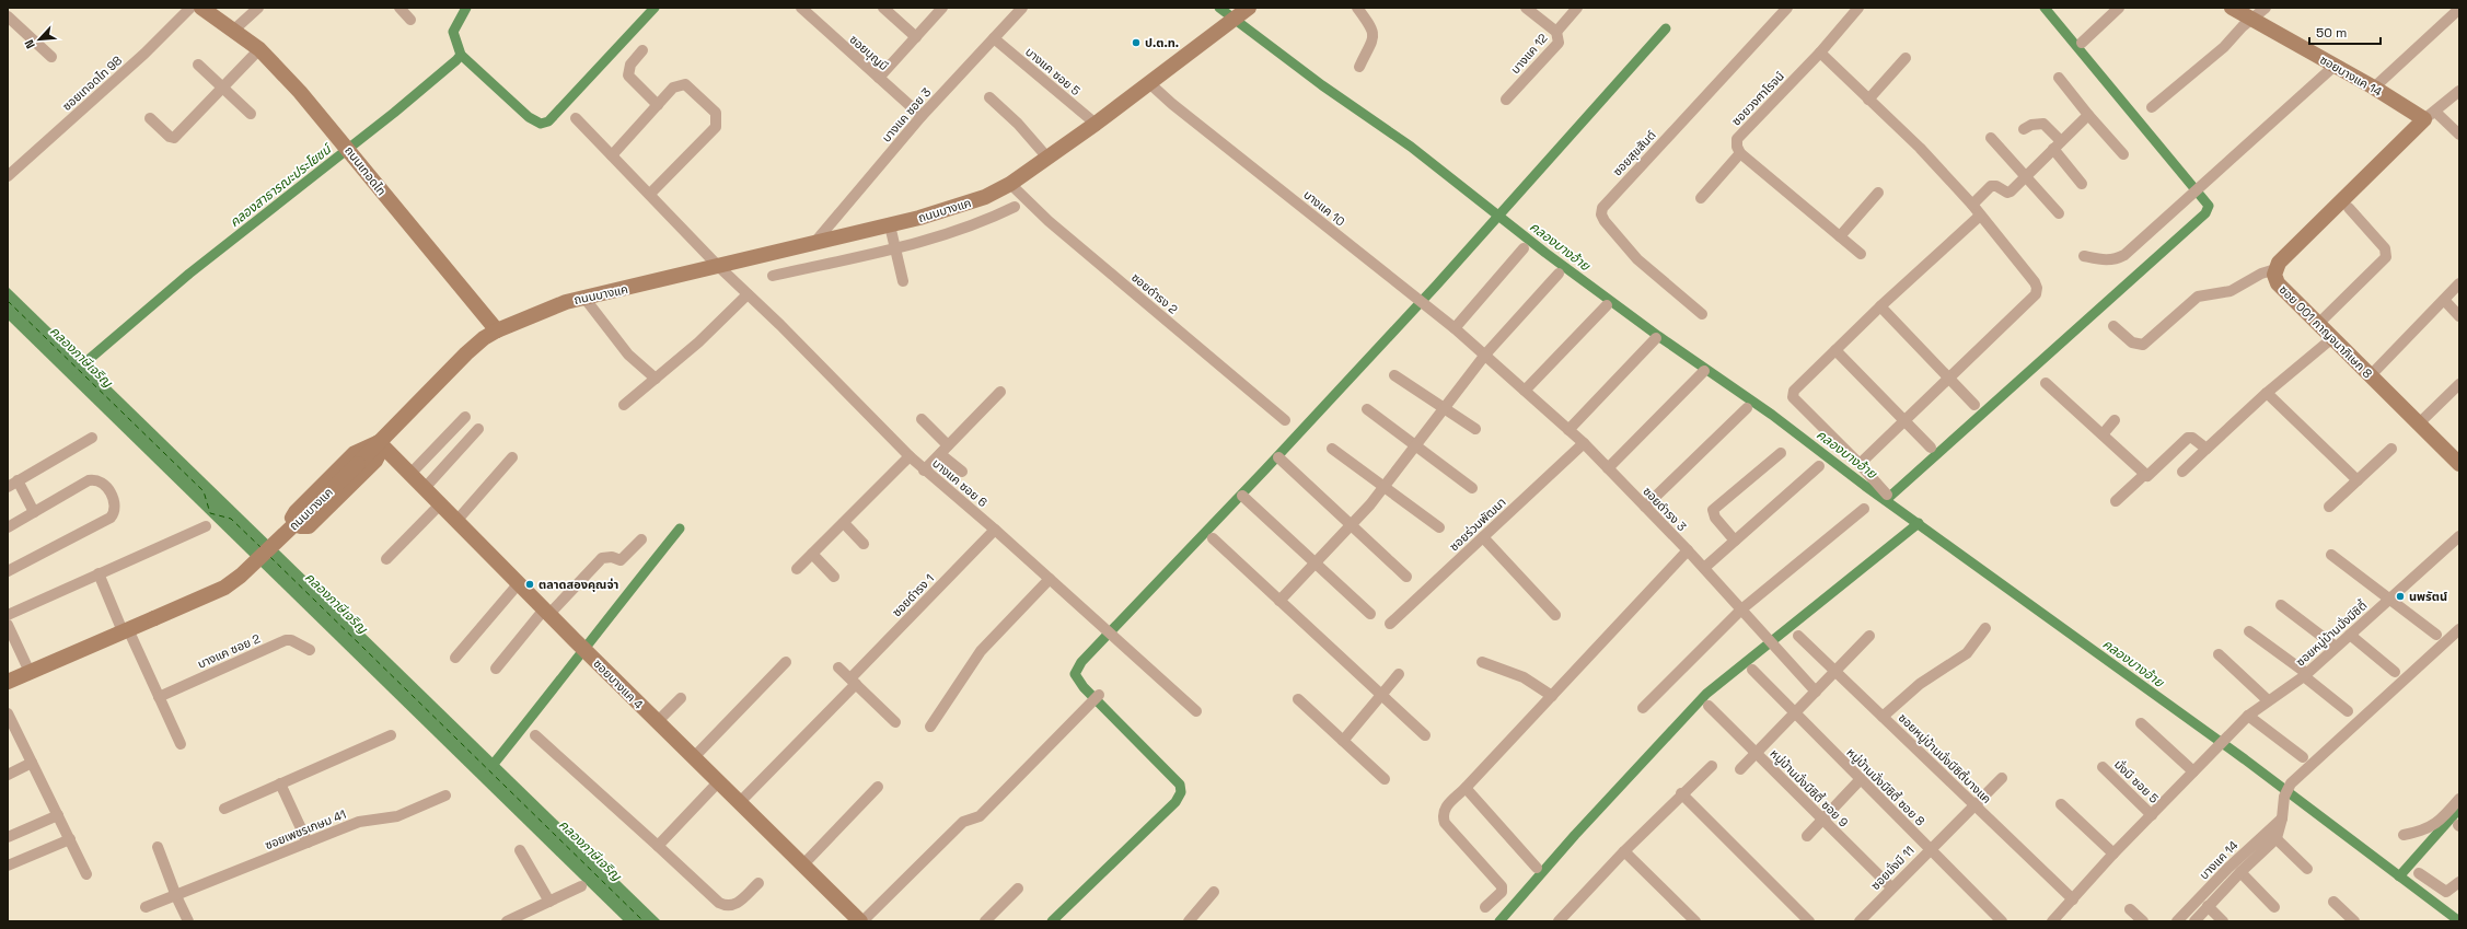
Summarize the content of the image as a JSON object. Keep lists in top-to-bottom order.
{
  "streets": {
    "main road": [
      "ซอยบางแค 14",
      "ถนนเทอดไท",
      "ถนนบางแค",
      "ซอย 001 กาญจนาภิเษก 8",
      "ซอยบางแค 4"
    ],
    "street": [
      "ซอยบุญมี",
      "บางแค 12",
      "บางแค ซอย 5",
      "ซอยเทอดไท 98",
      "ซอยวงศาโรจน์",
      "บางแค ซอย 3",
      "ซอยสุขสันต์",
      "บางแค 10",
      "ซอยดำรง 2",
      "บางแค ซอย 6",
      "ซอยดำรง 3",
      "ซอยร่วมพัฒนา",
      "ซอยดำรง 1",
      "ซอยหมู่บ้านมั่งมีซิตี้",
      "บางแค ซอย 2",
      "ซอยหมู่บ้านมั่งมีซิตี้บางแค",
      "มั่งมี ซอย 5",
      "หมู่บ้านมั่งมีซิตี้ ซอย 8",
      "หมู่บ้านมั่งมีซิตี้ ซอย 9",
      "ซอยเพชรเกษม 41",
      "บางแค 14",
      "ซอยมั่งมี 11"
    ]
  },
  "crossings": [
    ["ซอยบุญมี", "บางแค ซอย 3"],
    ["บางแค ซอย 5", "บางแค ซอย 3"],
    ["บางแค ซอย 5", "ถนนบางแค"],
    ["ซอยบางแค 14", "ซอย 001 กาญจนาภิเษก 8"],
    ["บางแค ซอย 3", "ถนนบางแค"],
    ["ถนนเทอดไท", "ถนนบางแค"],
    ["บางแค 10", "ถนนบางแค"],
    ["บางแค 10", "ซอยดำรง 3"],
    ["ถนนบางแค", "ซอยดำรง 2"],
    ["ถนนบางแค", "บางแค ซอย 6"],
    ["ถนนบางแค", "ซอยบางแค 4"],
    ["บางแค ซอย 6", "ซอยดำรง 1"],
    ["ซอยดำรง 3", "ซอยร่วมพัฒนา"],
    ["ซอยดำรง 1", "ซอยบางแค 4"],
    ["ซอยหมู่บ้านมั่งมีซิตี้บางแค", "ซอยมั่งมี 11"],
    ["หมู่บ้านมั่งมีซิตี้ ซอย 8", "ซอยมั่งมี 11"],
    ["หมู่บ้านมั่งมีซิตี้ ซอย 9", "ซอยมั่งมี 11"]
  ],
  "water": ["คลองสาธารณะประโยชน์", "คลองบางอ้าย", "คลองภาษีเจริญ"],
  "places": ["ป.ต.ท.", "ตลาดสองคุณจ่า", "นพรัตน์"],
  "scale_bar": "50 m",
  "north": "bottom left"
}
